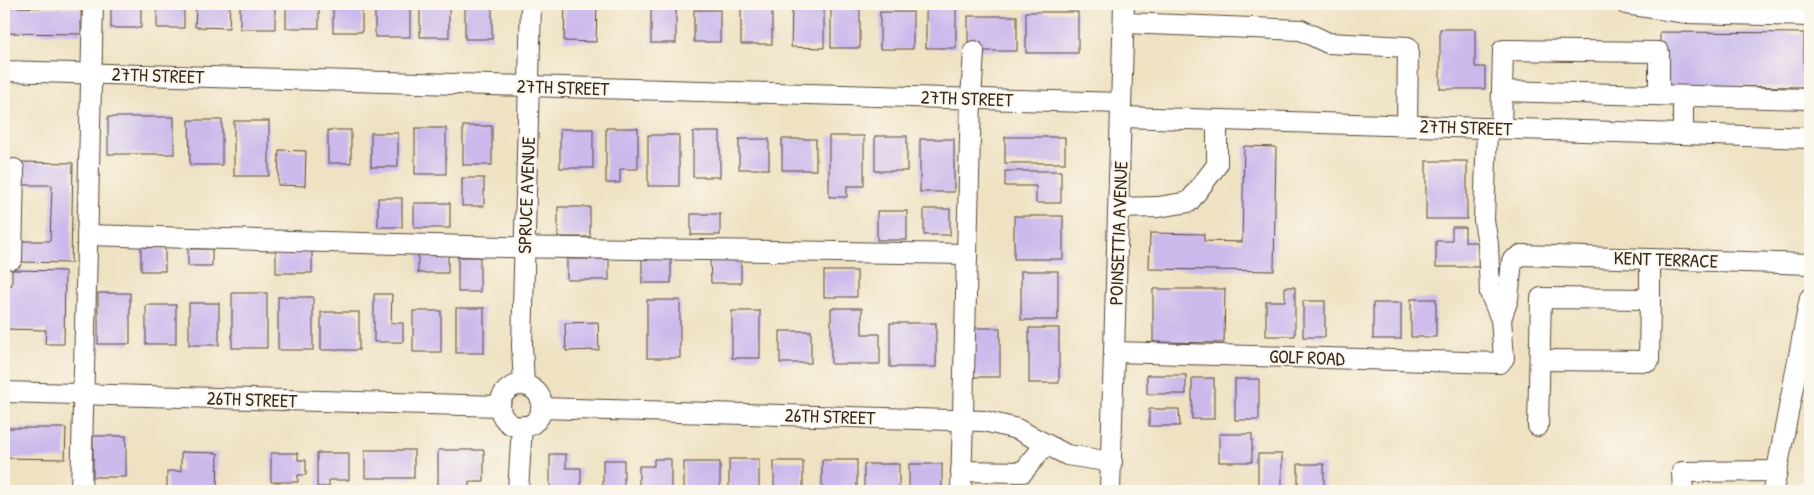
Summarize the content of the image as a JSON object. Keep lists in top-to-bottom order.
{
  "streets": {
    "street": [
      "27TH STREET",
      "SPRUCE AVENUE",
      "POINSETTIA AVENUE",
      "KENT TERRACE",
      "GOLF ROAD",
      "26TH STREET"
    ]
  },
  "crossings": [
    ["27TH STREET", "SPRUCE AVENUE"],
    ["27TH STREET", "POINSETTIA AVENUE"],
    ["SPRUCE AVENUE", "26TH STREET"],
    ["POINSETTIA AVENUE", "GOLF ROAD"],
    ["POINSETTIA AVENUE", "26TH STREET"],
    ["KENT TERRACE", "GOLF ROAD"]
  ]
}
